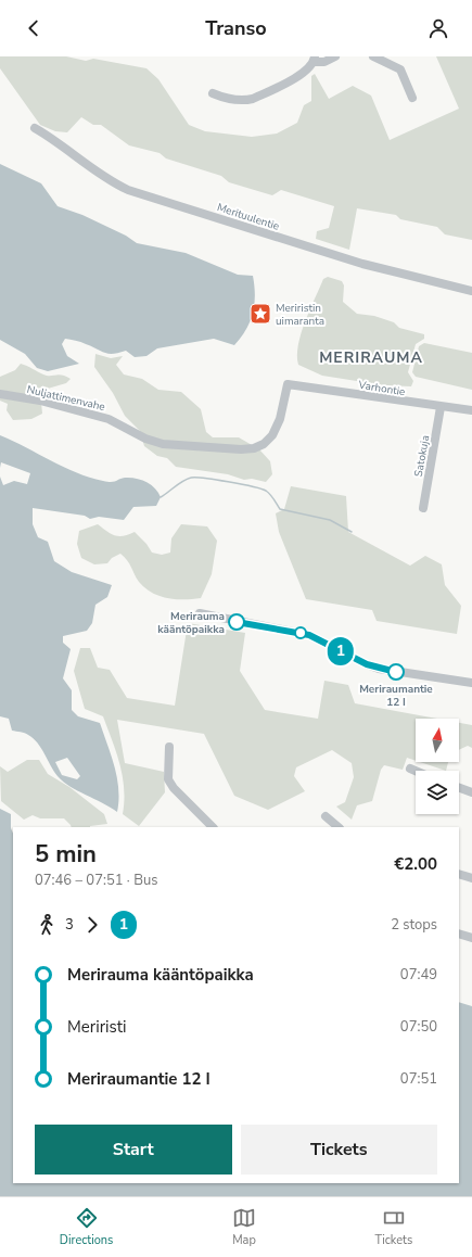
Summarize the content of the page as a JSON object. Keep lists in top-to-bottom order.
{
  "streets": {
    "street": [
      "Merituulentie",
      "Varhontie",
      "Nuljattimenvahe",
      "Satokuja"
    ]
  },
  "crossings": [
    ["Varhontie", "Nuljattimenvahe"],
    ["Varhontie", "Satokuja"]
  ],
  "districts": ["MERIRAUMA"],
  "places": {
    "place": ["Meriristin uimaranta"],
    "other": ["Merirauma kääntöpaikka", "Meriraumantie 12 I"]
  },
  "lines": ["bus line 1"],
  "north": "top",
  "page": {
    "header": "Transo",
    "on_map": "1",
    "heading": ["5 min", "07:46 – 07:51 · Bus", "€2.00"],
    "legs": ["3", "1", "2 stops"],
    "list": [
      {
        "name": "Merirauma kääntöpaikka",
        "value": "07:49"
      },
      {
        "name": "Meriristi",
        "value": "07:50"
      },
      {
        "name": "Meriraumantie 12 I",
        "value": "07:51"
      }
    ],
    "buttons": ["Start", "Tickets"],
    "tabs": ["Directions", "Map", "Tickets"]
  }
}
